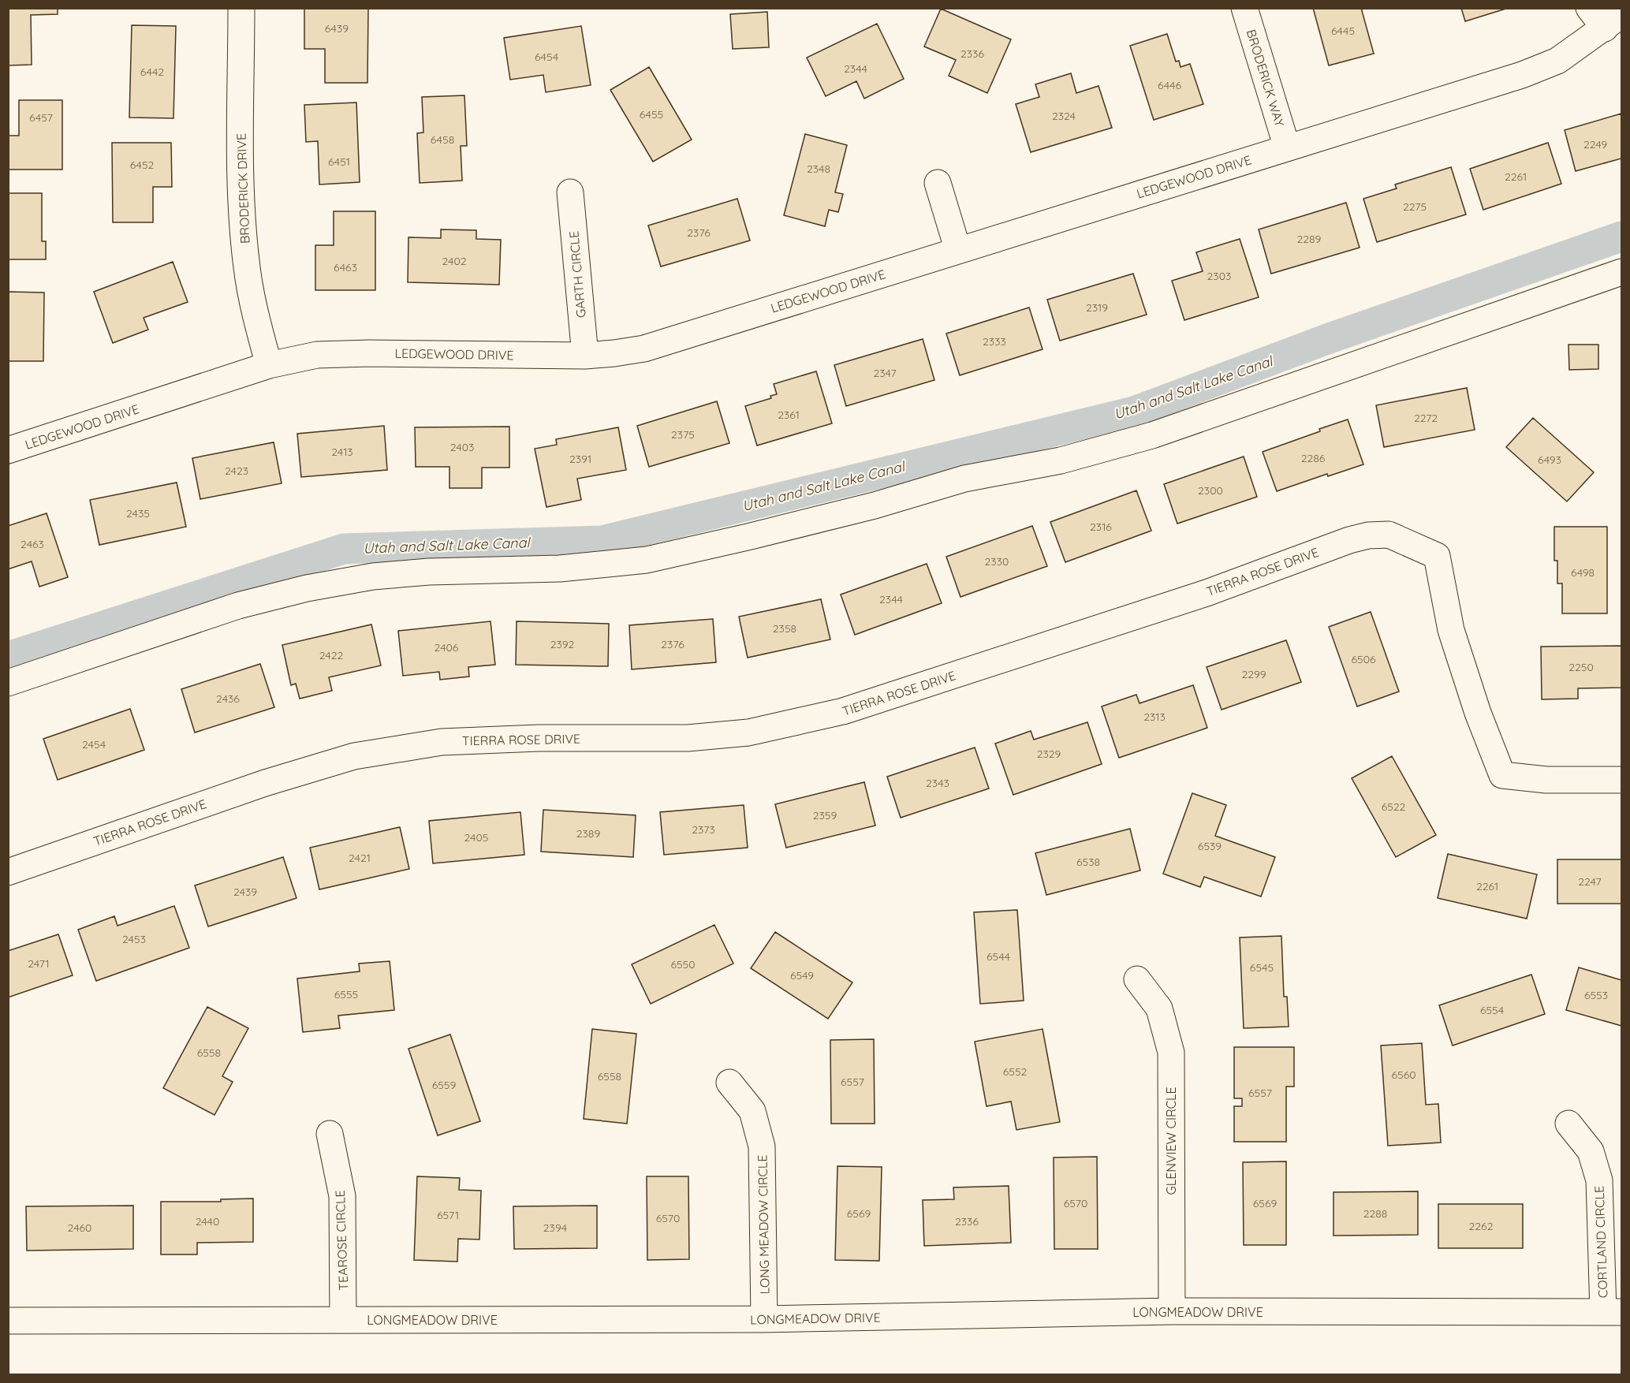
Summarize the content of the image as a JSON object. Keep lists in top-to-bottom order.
{
  "streets": {
    "street": [
      "BRODERICK WAY",
      "LEDGEWOOD DRIVE",
      "BRODERICK DRIVE",
      "GARTH CIRCLE",
      "TIERRA ROSE DRIVE",
      "GLENVIEW CIRCLE",
      "LONG MEADOW CIRCLE",
      "TEAROSE CIRCLE",
      "CORTLAND CIRCLE",
      "LONGMEADOW DRIVE"
    ]
  },
  "crossings": [
    ["BRODERICK WAY", "LEDGEWOOD DRIVE"],
    ["LEDGEWOOD DRIVE", "BRODERICK DRIVE"],
    ["LEDGEWOOD DRIVE", "GARTH CIRCLE"],
    ["GLENVIEW CIRCLE", "LONGMEADOW DRIVE"],
    ["LONG MEADOW CIRCLE", "LONGMEADOW DRIVE"],
    ["TEAROSE CIRCLE", "LONGMEADOW DRIVE"],
    ["CORTLAND CIRCLE", "LONGMEADOW DRIVE"]
  ],
  "water": ["Utah and Salt Lake Canal"],
  "house_numbers": [
    "6439",
    "6445",
    "2336",
    "6454",
    "2344",
    "6442",
    "6446",
    "6455",
    "2324",
    "6457",
    "6458",
    "2249",
    "6451",
    "6452",
    "2348",
    "2261",
    "2275",
    "2376",
    "2289",
    "2402",
    "6463",
    "2303",
    "2319",
    "2333",
    "2347",
    "2361",
    "2272",
    "2375",
    "2403",
    "2413",
    "2286",
    "2391",
    "6493",
    "2423",
    "2300",
    "2435",
    "2316",
    "2463",
    "2330",
    "6498",
    "2344",
    "2358",
    "2392",
    "2376",
    "2406",
    "2422",
    "6506",
    "2250",
    "2299",
    "2436",
    "2313",
    "2454",
    "2329",
    "2343",
    "6522",
    "2359",
    "2373",
    "2389",
    "2405",
    "6539",
    "2421",
    "6538",
    "2247",
    "2261",
    "2439",
    "2453",
    "6544",
    "2471",
    "6550",
    "6545",
    "6549",
    "6555",
    "6553",
    "6554",
    "6558",
    "6552",
    "6560",
    "6558",
    "6557",
    "6559",
    "6557",
    "6570",
    "6569",
    "6569",
    "2288",
    "6571",
    "6570",
    "2440",
    "2336",
    "2262",
    "2460",
    "2394"
  ]
}
